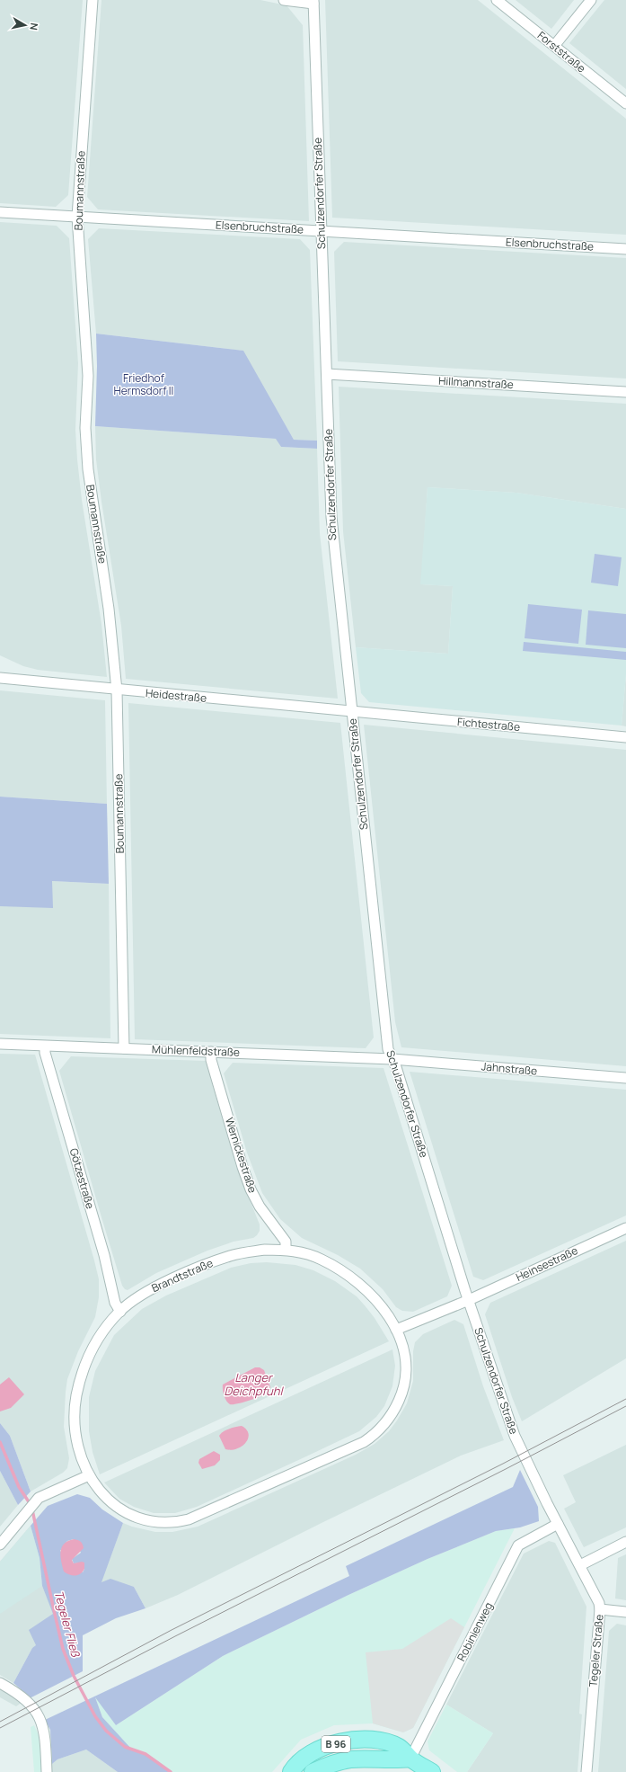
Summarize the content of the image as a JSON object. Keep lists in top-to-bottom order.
{
  "streets": {
    "main road": ["B 96"],
    "street": [
      "Forststraße",
      "Boumannstraße",
      "Schulzendorfer Straße",
      "Elsenbruchstraße",
      "Hillmannstraße",
      "Heidestraße",
      "Fichtestraße",
      "Mühlenfeldstraße",
      "Jahnstraße",
      "Wernickestraße",
      "Götzestraße",
      "Heinsestraße",
      "Brandtstraße",
      "Robinienweg",
      "Tegeler Straße"
    ]
  },
  "crossings": [
    ["Boumannstraße", "Elsenbruchstraße"],
    ["Boumannstraße", "Heidestraße"],
    ["Boumannstraße", "Mühlenfeldstraße"],
    ["Schulzendorfer Straße", "Elsenbruchstraße"],
    ["Schulzendorfer Straße", "Hillmannstraße"],
    ["Schulzendorfer Straße", "Heidestraße"],
    ["Schulzendorfer Straße", "Fichtestraße"],
    ["Schulzendorfer Straße", "Mühlenfeldstraße"],
    ["Schulzendorfer Straße", "Jahnstraße"],
    ["Schulzendorfer Straße", "Heinsestraße"],
    ["Schulzendorfer Straße", "Robinienweg"],
    ["Schulzendorfer Straße", "Tegeler Straße"],
    ["Heidestraße", "Fichtestraße"],
    ["Mühlenfeldstraße", "Jahnstraße"],
    ["Mühlenfeldstraße", "Wernickestraße"],
    ["Mühlenfeldstraße", "Götzestraße"],
    ["Wernickestraße", "Brandtstraße"],
    ["Götzestraße", "Brandtstraße"],
    ["Robinienweg", "Tegeler Straße"],
    ["Robinienweg", "B 96"]
  ],
  "water": ["Langer Deichpfuhl", "Tegeler Fließ"],
  "parks": ["Friedhof Hermsdorf II"],
  "north": "right"
}
